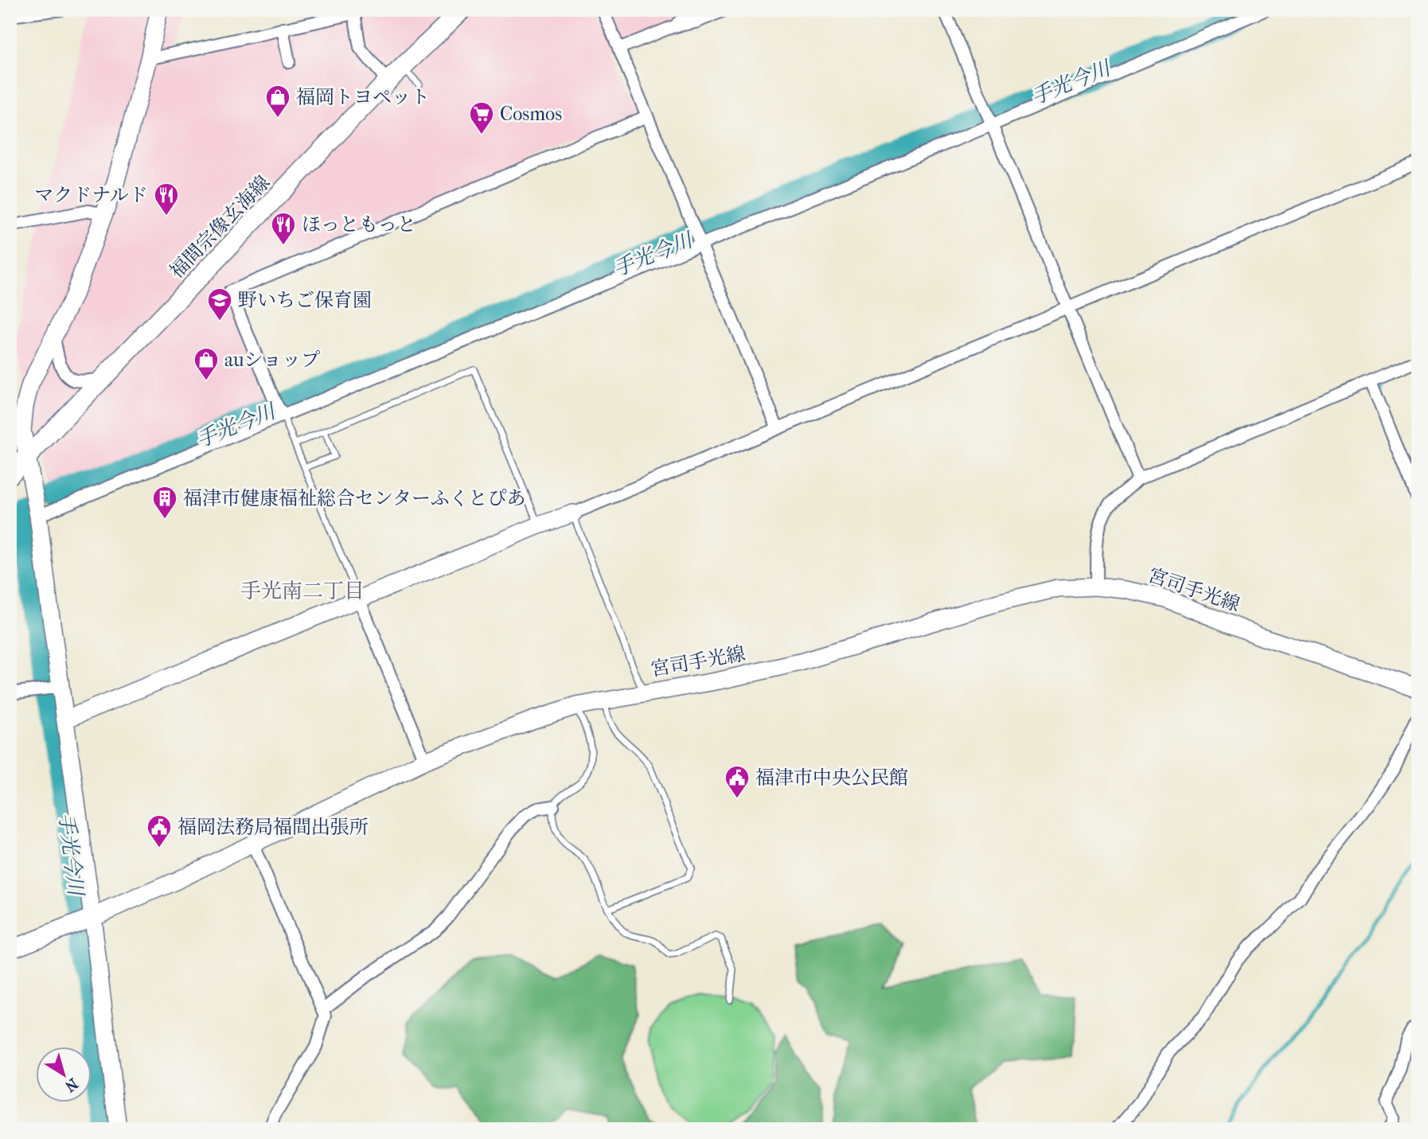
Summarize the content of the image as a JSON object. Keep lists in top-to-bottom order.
{
  "streets": {
    "main road": ["福間宗像玄海線"],
    "street": ["宮司手光線"]
  },
  "districts": ["手光南二丁目"],
  "water": ["手光今川"],
  "places": {
    "shop": ["福岡トヨペット", "auショップ"],
    "supermarket": ["Cosmos"],
    "restaurant": ["マクドナルド", "ほっともっと"],
    "school or university": ["野いちご保育園"],
    "building": ["福津市健康福祉総合センターふくとぴあ"],
    "public building": ["福津市中央公民館", "福岡法務局福間出張所"]
  },
  "north": "bottom right"
}
